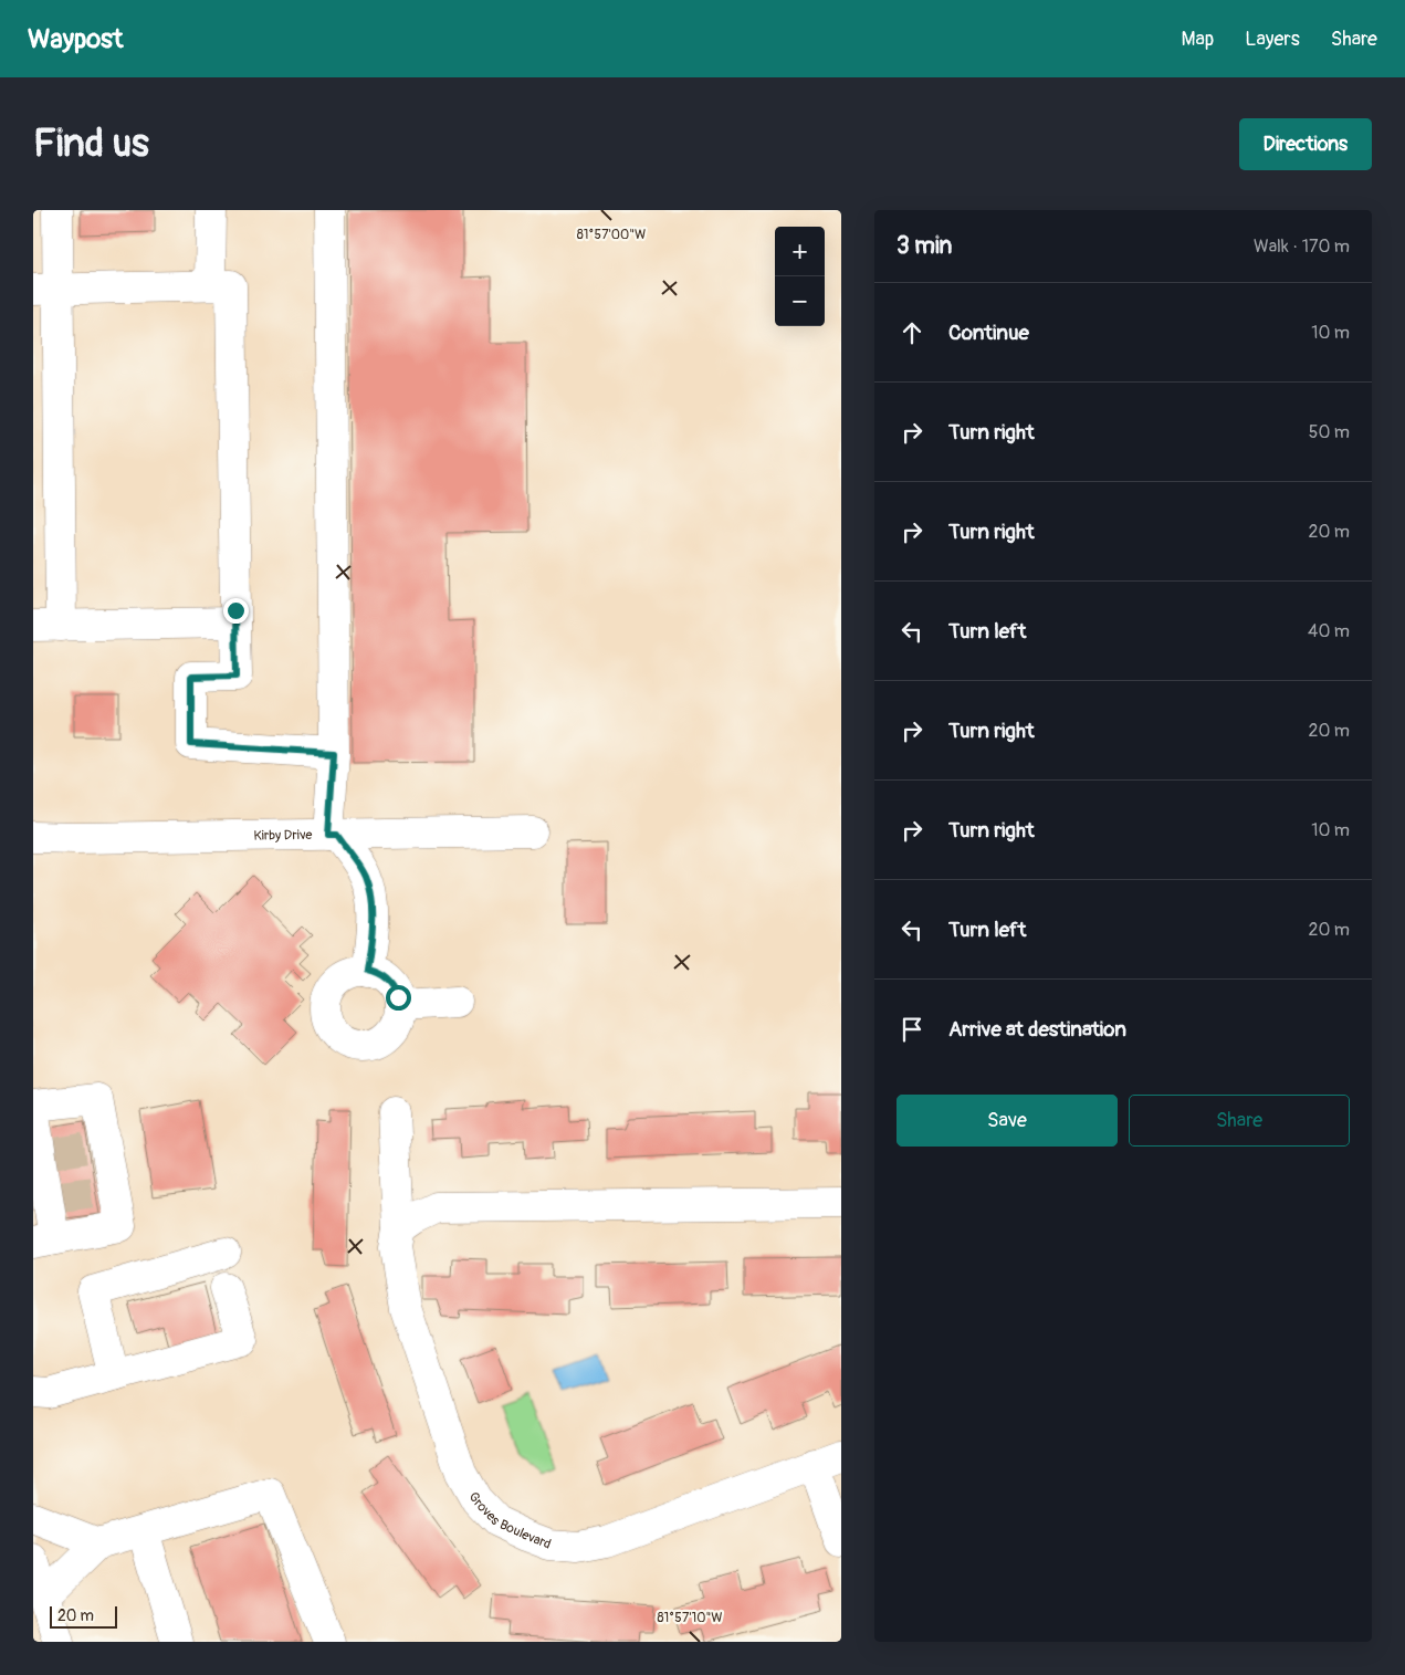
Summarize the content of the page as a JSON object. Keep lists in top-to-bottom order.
{
  "streets": {
    "street": ["Kirby Drive", "Groves Boulevard"]
  },
  "scale_bar": "20 m",
  "page": {
    "header": "Waypost",
    "nav": ["Map", "Layers", "Share"],
    "buttons": [
      "Directions",
      ["Save", "Share"]
    ],
    "title": "Find us",
    "heading": ["3 min", "Walk · 170 m"],
    "map_buttons": ["+", "−"],
    "list": [
      ["Continue", "10 m"],
      ["Turn right", "50 m"],
      ["Turn right", "20 m"],
      ["Turn left", "40 m"],
      ["Turn right", "20 m"],
      ["Turn right", "10 m"],
      ["Turn left", "20 m"],
      "Arrive at destination"
    ],
    "scale": "20 m"
  },
  "coordinates": ["81°57'00\"W", "81°57'10\"W"]
}
